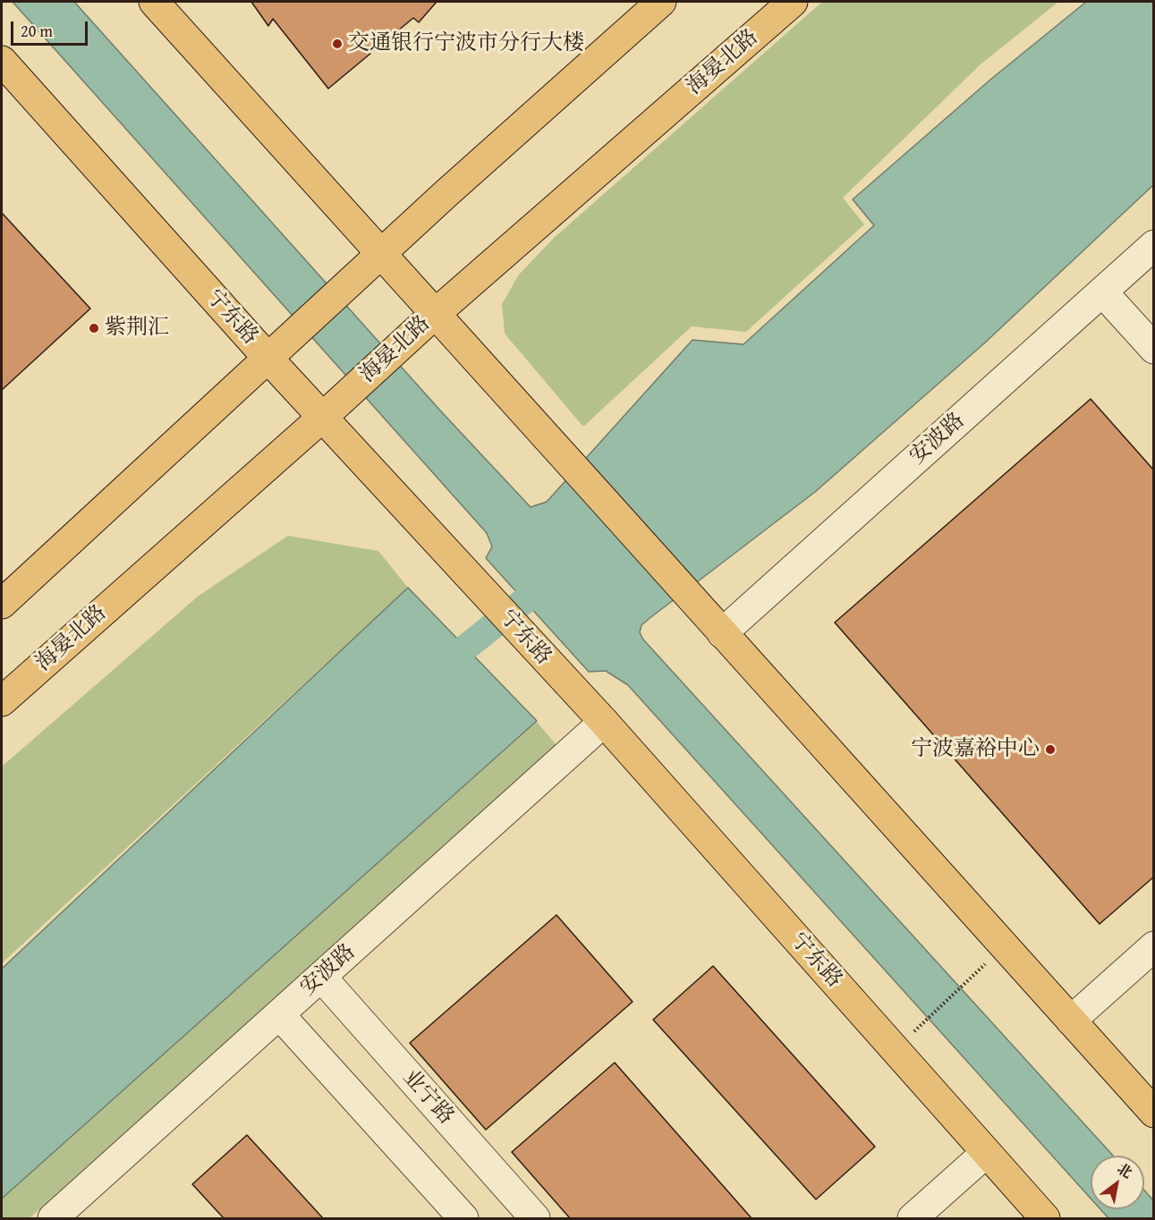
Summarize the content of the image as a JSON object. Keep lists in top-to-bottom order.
{
  "streets": {
    "main road": ["海晏北路", "宁东路"],
    "street": ["安波路", "业宁路"]
  },
  "crossings": [
    ["海晏北路", "宁东路"],
    ["宁东路", "安波路"],
    ["安波路", "业宁路"]
  ],
  "places": ["交通银行宁波市分行大楼", "紫荆汇", "宁波嘉裕中心"],
  "scale_bar": "20 m",
  "north": "top right"
}
